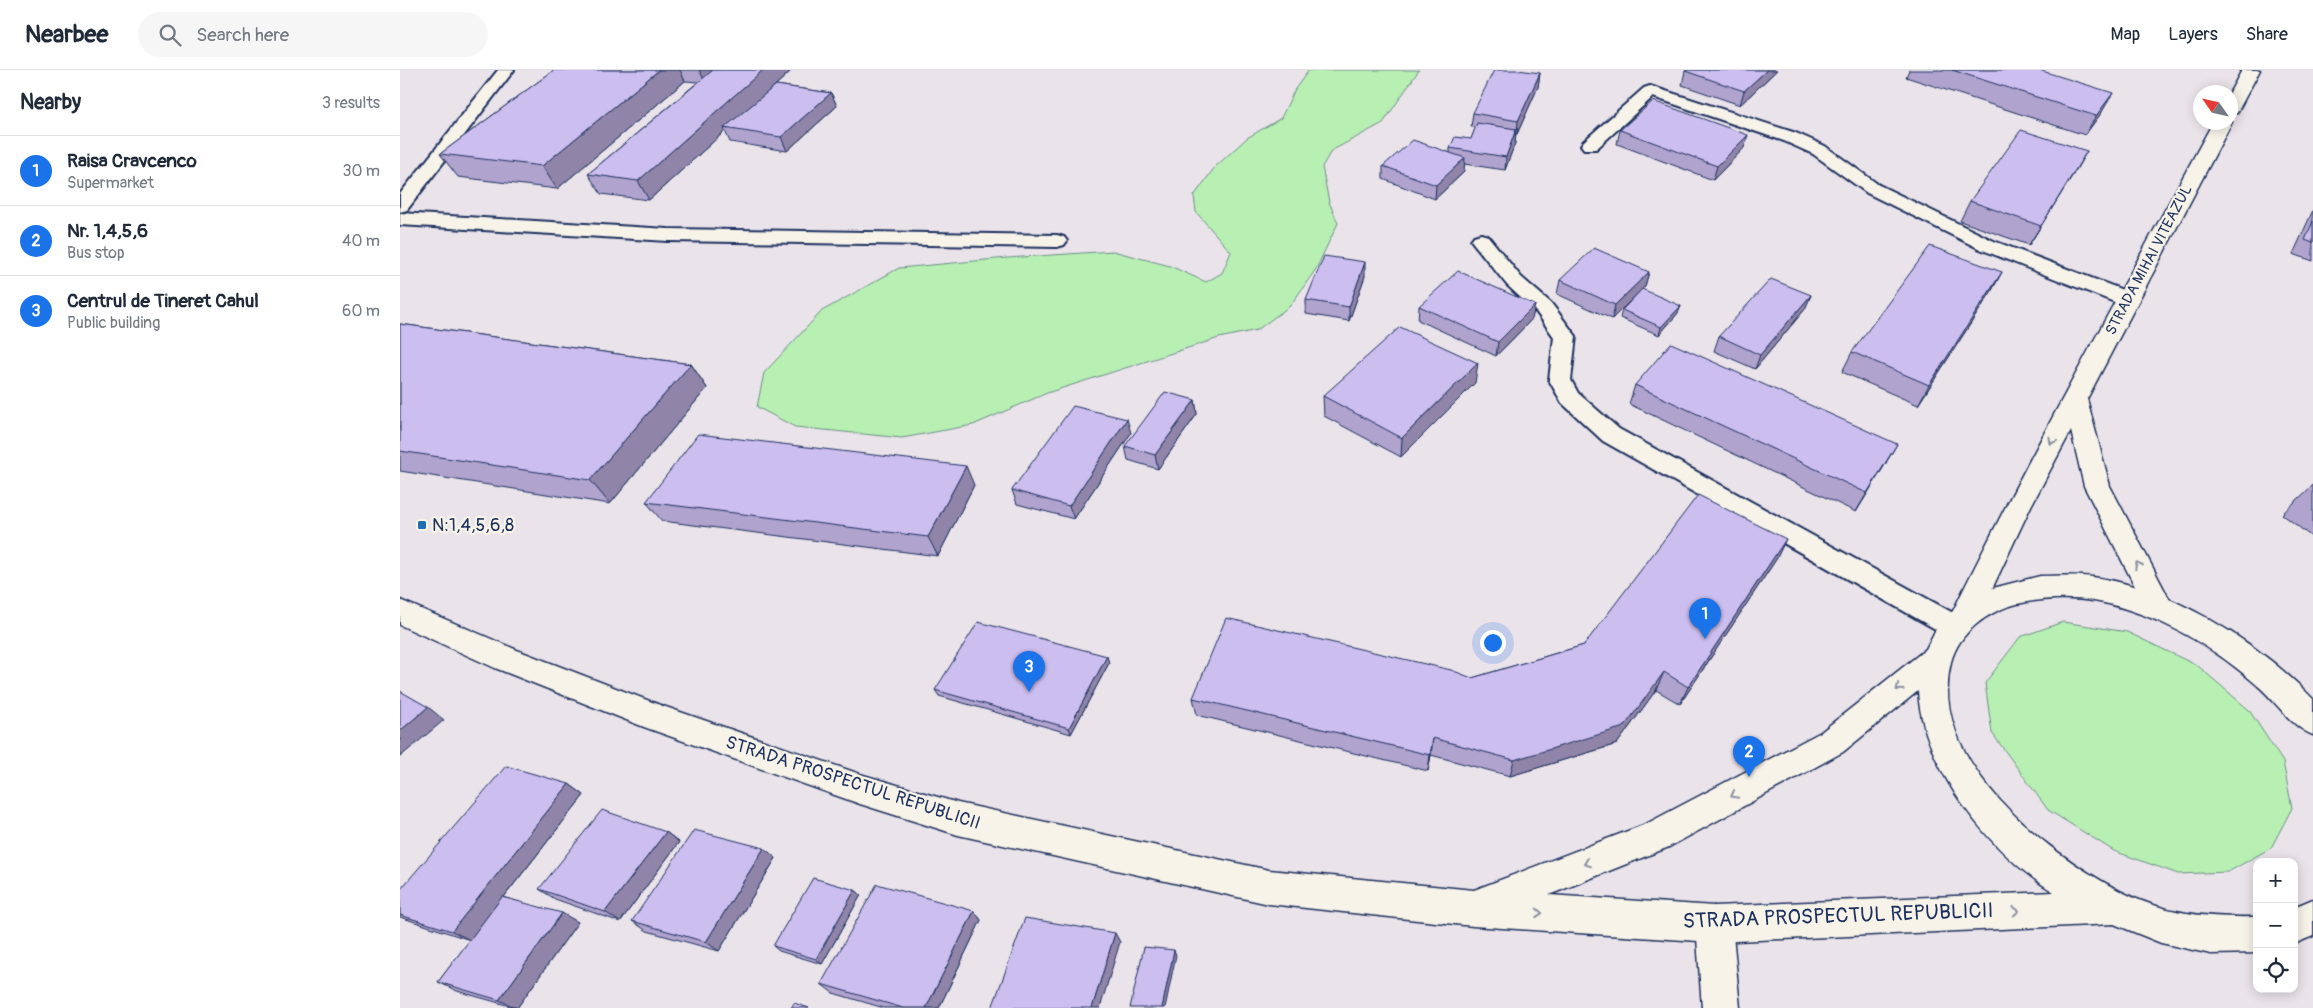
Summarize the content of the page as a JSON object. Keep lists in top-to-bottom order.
{
  "streets": {
    "main road": ["STRADA MIHAI VITEAZUL", "STRADA PROSPECTUL REPUBLICII"]
  },
  "crossings": [
    ["STRADA MIHAI VITEAZUL", "STRADA PROSPECTUL REPUBLICII"]
  ],
  "one_way": ["STRADA MIHAI VITEAZUL"],
  "places": {
    "transit": ["N:1,4,5,6,8"]
  },
  "north": "top left",
  "page": {
    "header": "Nearbee",
    "search": "Search here",
    "nav": ["Map", "Layers", "Share"],
    "heading": ["Nearby", "3 results"],
    "list": [
      {
        "mark": "1",
        "name": "Raisa Cravcenco",
        "note": "Supermarket",
        "value": "30 m"
      },
      {
        "mark": "2",
        "name": "Nr. 1,4,5,6",
        "note": "Bus stop",
        "value": "40 m"
      },
      {
        "mark": "3",
        "name": "Centrul de Tineret Cahul",
        "note": "Public building",
        "value": "60 m"
      }
    ],
    "pins": ["1", "3", "2"],
    "map_buttons": ["+", "−"]
  }
}
